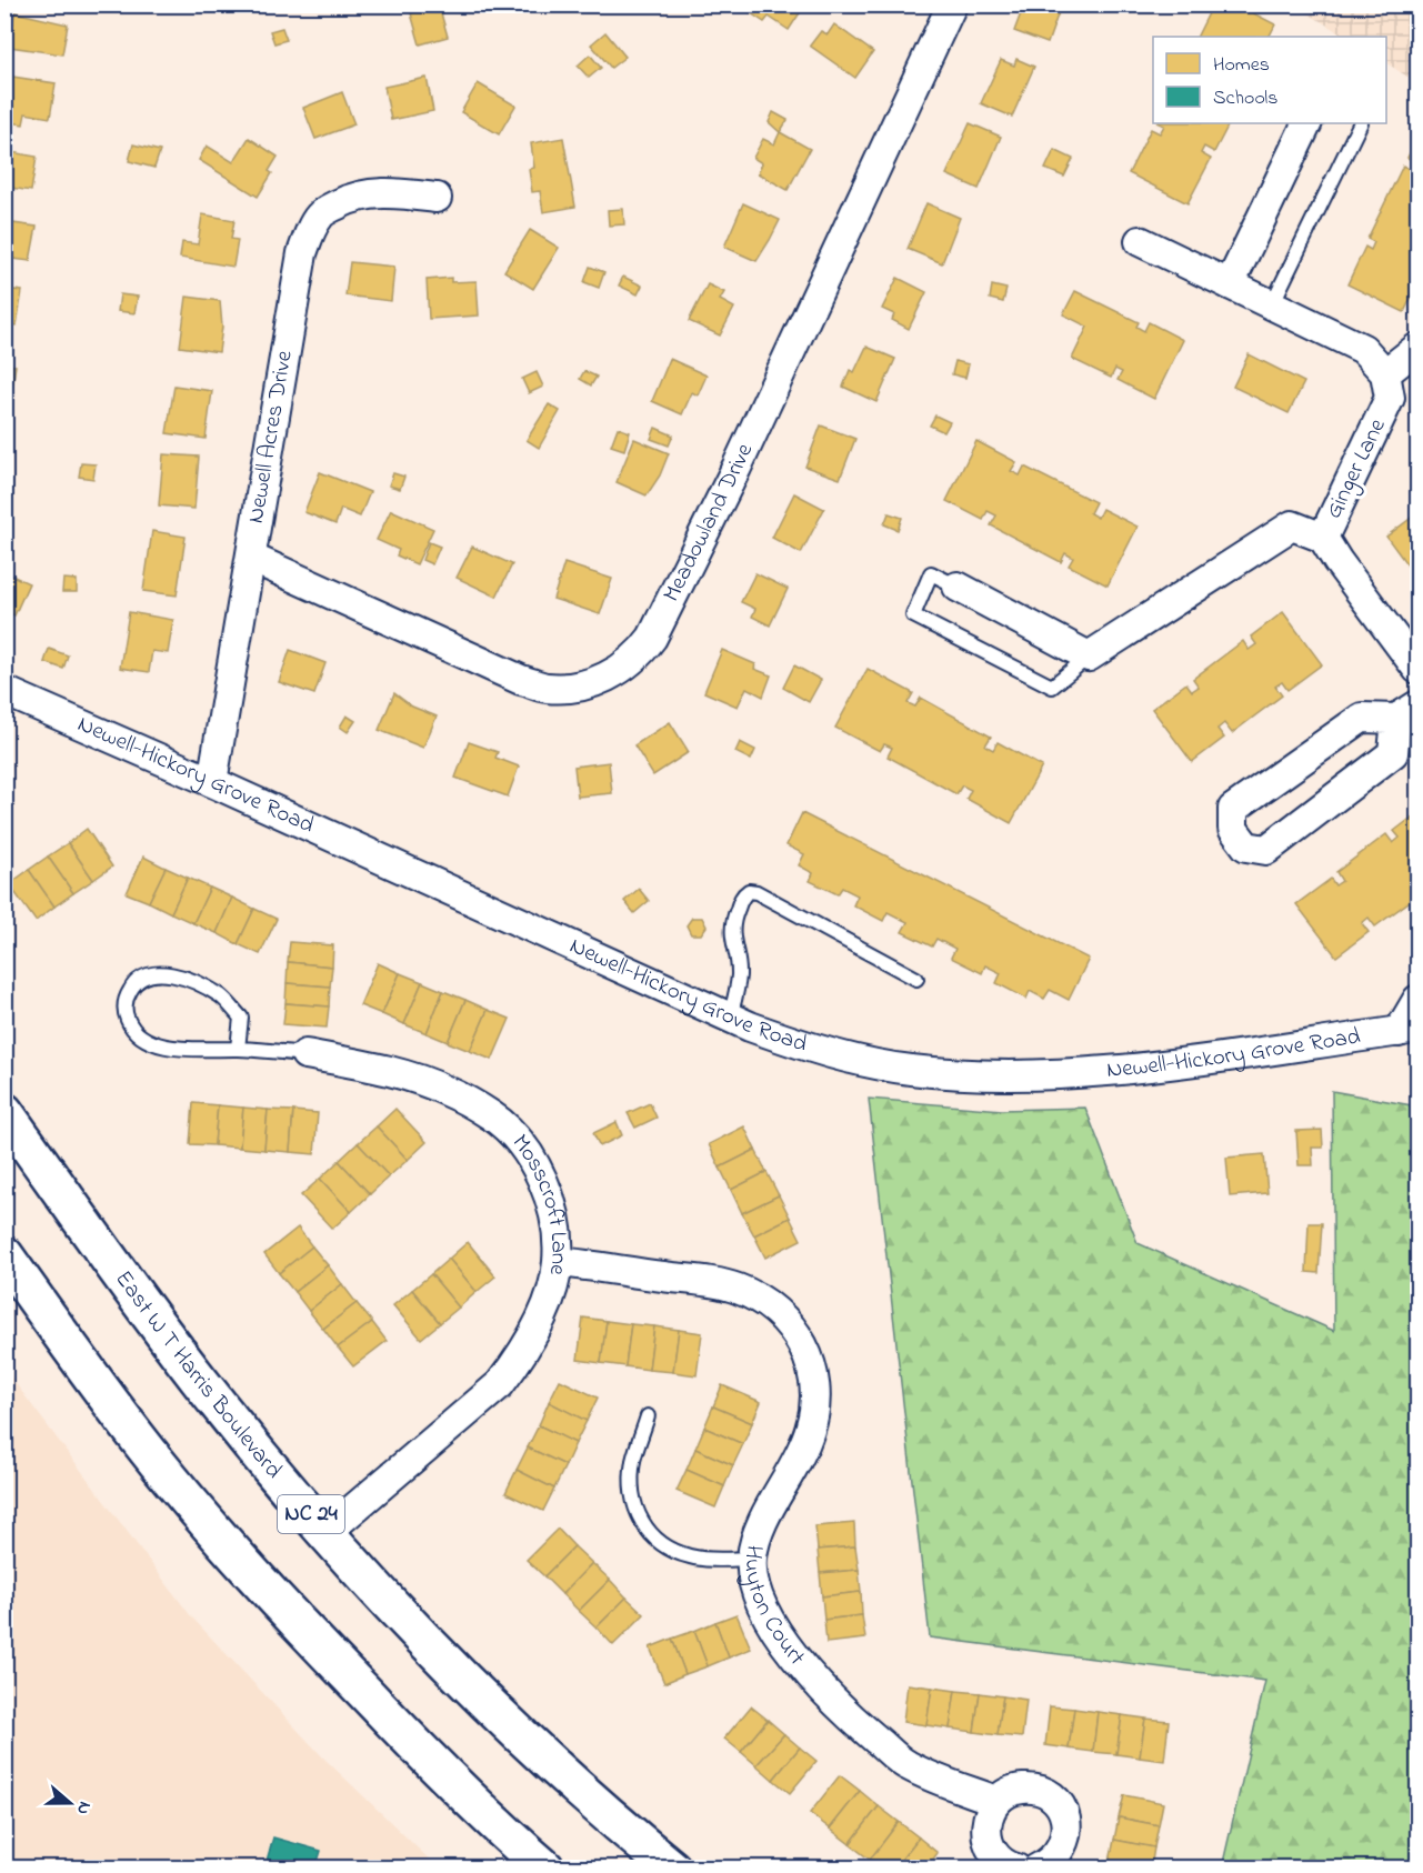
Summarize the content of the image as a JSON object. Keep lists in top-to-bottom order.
{
  "streets": {
    "main road": ["East W T Harris Boulevard", "NC 24"],
    "street": [
      "Newell Acres Drive",
      "Ginger Lane",
      "Meadowland Drive",
      "Newell-Hickory Grove Road",
      "Mosscroft Lane",
      "Huyton Court"
    ]
  },
  "crossings": [
    ["Newell Acres Drive", "Meadowland Drive"],
    ["Newell Acres Drive", "Newell-Hickory Grove Road"],
    ["Mosscroft Lane", "East W T Harris Boulevard"],
    ["Mosscroft Lane", "Huyton Court"]
  ],
  "legend": ["Homes", "Schools"],
  "north": "right"
}
